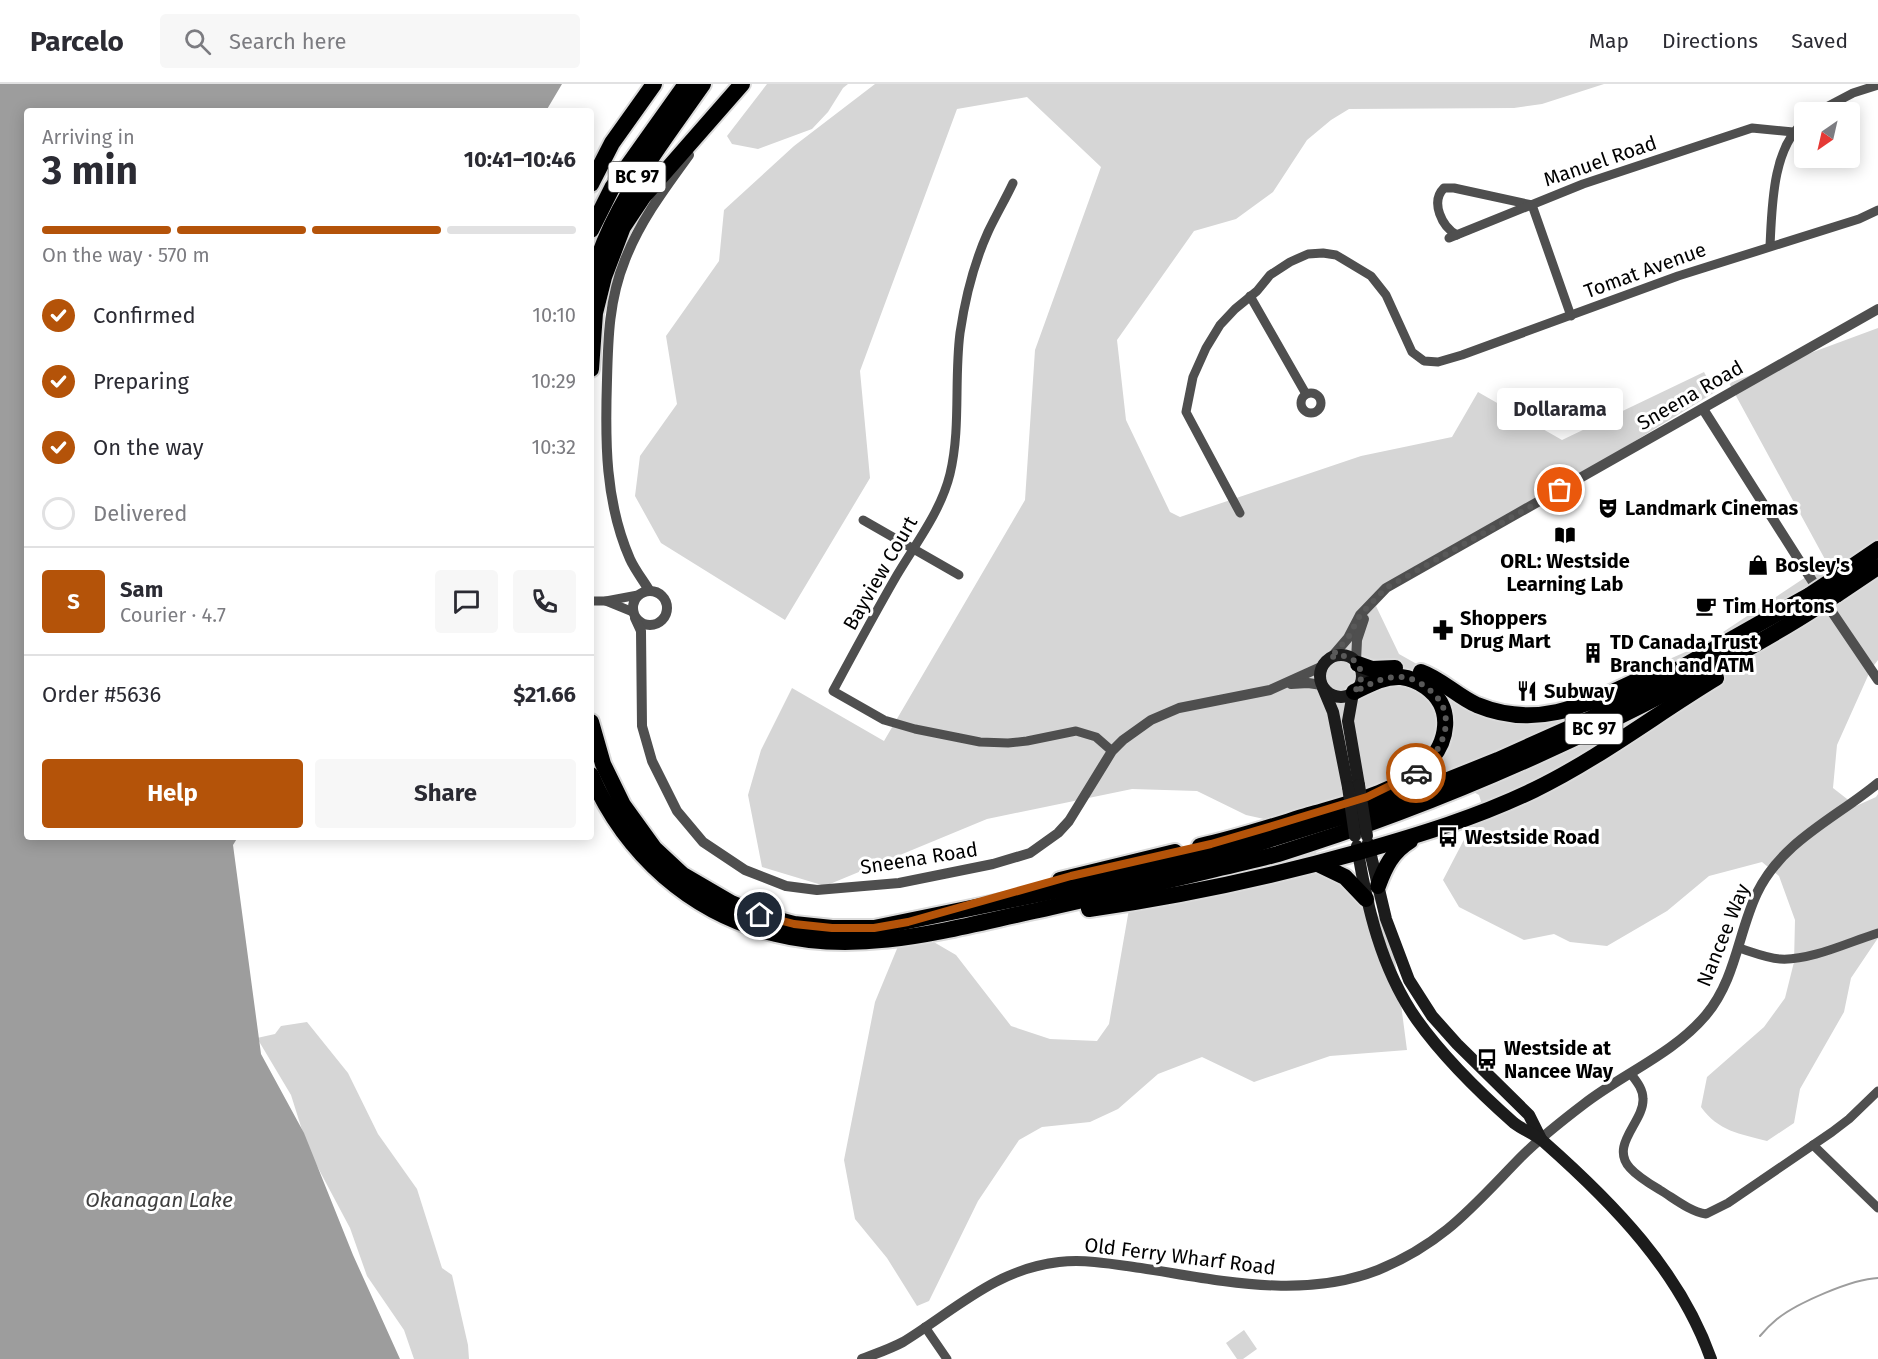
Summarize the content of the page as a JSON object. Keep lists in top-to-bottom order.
{
  "streets": {
    "highway": ["BC 97"],
    "street": [
      "Manuel Road",
      "Tomat Avenue",
      "Sneena Road",
      "Bayview Court",
      "Nancee Way",
      "Old Ferry Wharf Road"
    ]
  },
  "crossings": [
    ["Manuel Road", "Tomat Avenue"],
    ["Sneena Road", "Bayview Court"],
    ["Nancee Way", "Old Ferry Wharf Road"]
  ],
  "water": ["Okanagan Lake"],
  "places": {
    "other": ["Dollarama"],
    "theatre": ["Landmark Cinemas"],
    "library": ["ORL: Westside Learning Lab"],
    "shop": ["Bosley's"],
    "cafe": ["Tim Hortons"],
    "pharmacy": ["Shoppers Drug Mart"],
    "building": ["TD Canada Trust Branch and ATM"],
    "restaurant": ["Subway"],
    "bus stop": ["Westside Road", "Westside at Nancee Way"]
  },
  "north": "bottom left",
  "page": {
    "header": "Parcelo",
    "search": "Search here",
    "nav": ["Map", "Directions", "Saved"],
    "heading": ["3 min", "Arriving in", "10:41–10:46"],
    "panel": [
      "Sam",
      "Courier · 4.7",
      "Order #5636",
      "$21.66"
    ],
    "bar": "On the way · 570 m",
    "list": [
      ["Confirmed", "10:10"],
      ["Preparing", "10:29"],
      ["On the way", "10:32"],
      "Delivered"
    ],
    "bubble": "Dollarama",
    "round": "S",
    "buttons": ["Help", "Share"]
  }
}
